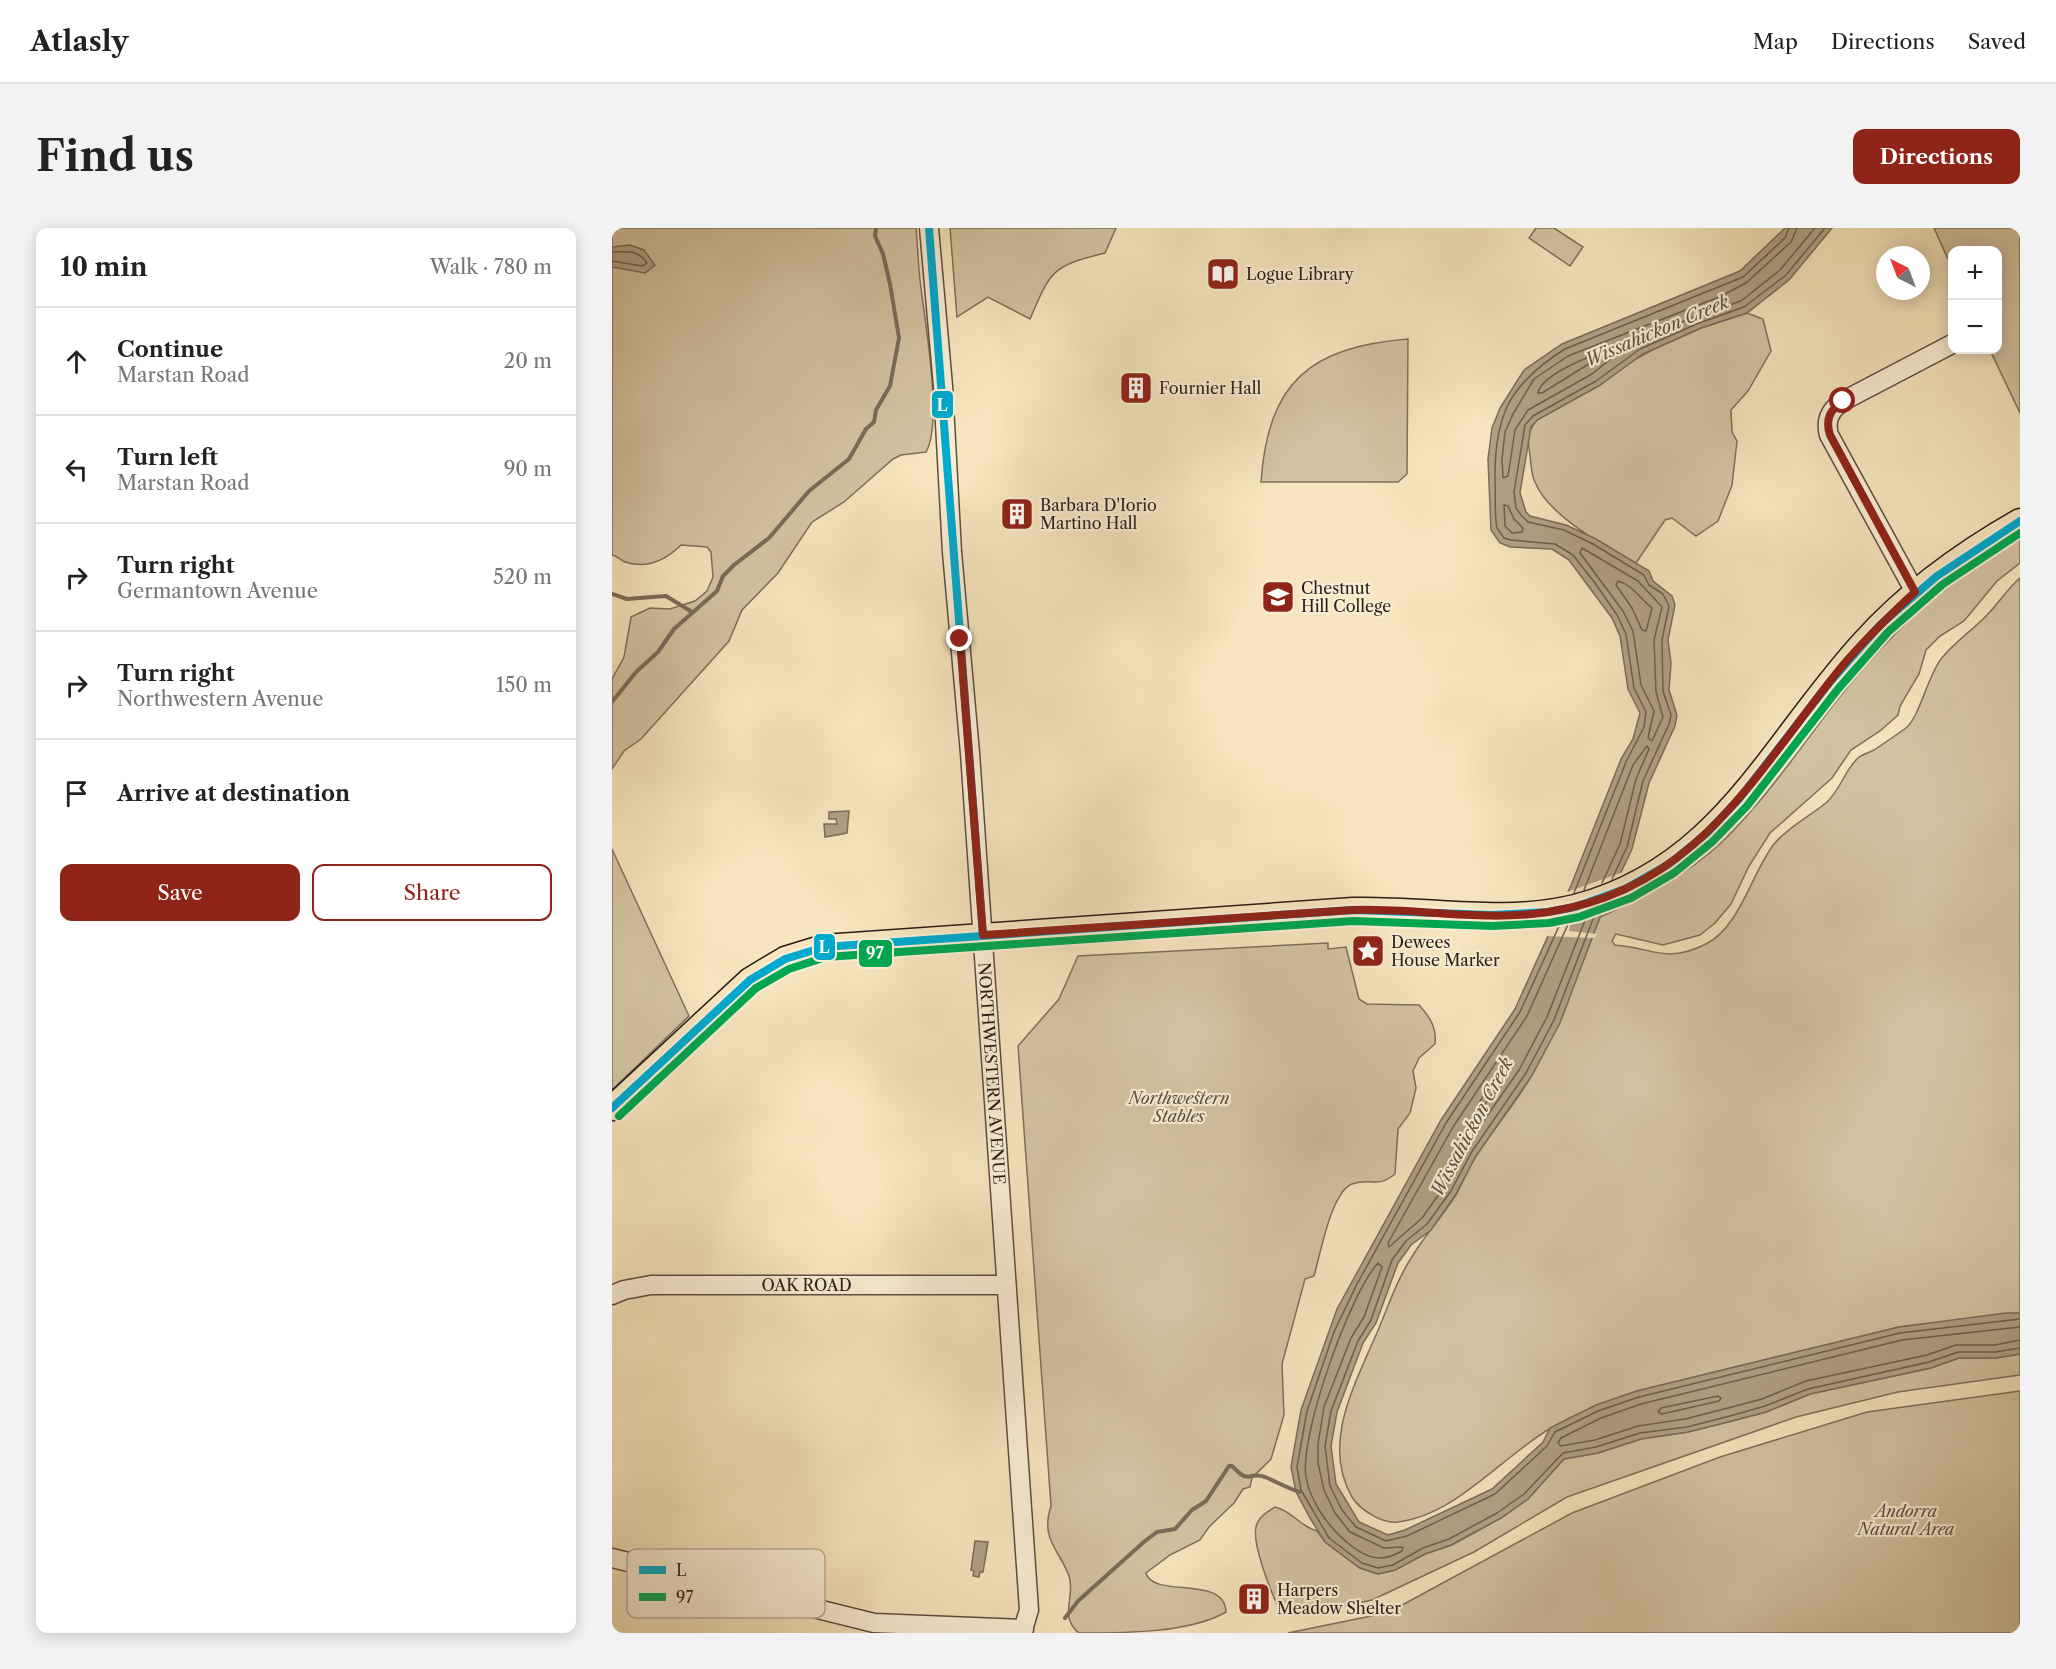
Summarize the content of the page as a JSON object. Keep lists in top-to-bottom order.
{
  "streets": {
    "street": ["NORTHWESTERN AVENUE", "OAK ROAD"]
  },
  "crossings": [
    ["NORTHWESTERN AVENUE", "OAK ROAD"]
  ],
  "water": ["Wissahickon Creek"],
  "parks": ["Northwestern Stables", "Andorra Natural Area"],
  "places": {
    "library": ["Logue Library"],
    "building": ["Fournier Hall", "Barbara D'Iorio Martino Hall", "Harpers Meadow Shelter"],
    "school or university": ["Chestnut Hill College"],
    "place": ["Dewees House Marker"]
  },
  "lines": ["transit line L", "transit line 97"],
  "legend": ["L", "97"],
  "north": "top left",
  "page": {
    "header": "Atlasly",
    "nav": ["Map", "Directions", "Saved"],
    "buttons": [
      "Directions",
      ["Save", "Share"]
    ],
    "title": "Find us",
    "heading": ["10 min", "Walk · 780 m"],
    "map_buttons": ["+", "−"],
    "list": [
      ["Continue", "Marstan Road", "20 m"],
      ["Turn left", "Marstan Road", "90 m"],
      ["Turn right", "Germantown Avenue", "520 m"],
      ["Turn right", "Northwestern Avenue", "150 m"],
      "Arrive at destination"
    ]
  }
}
